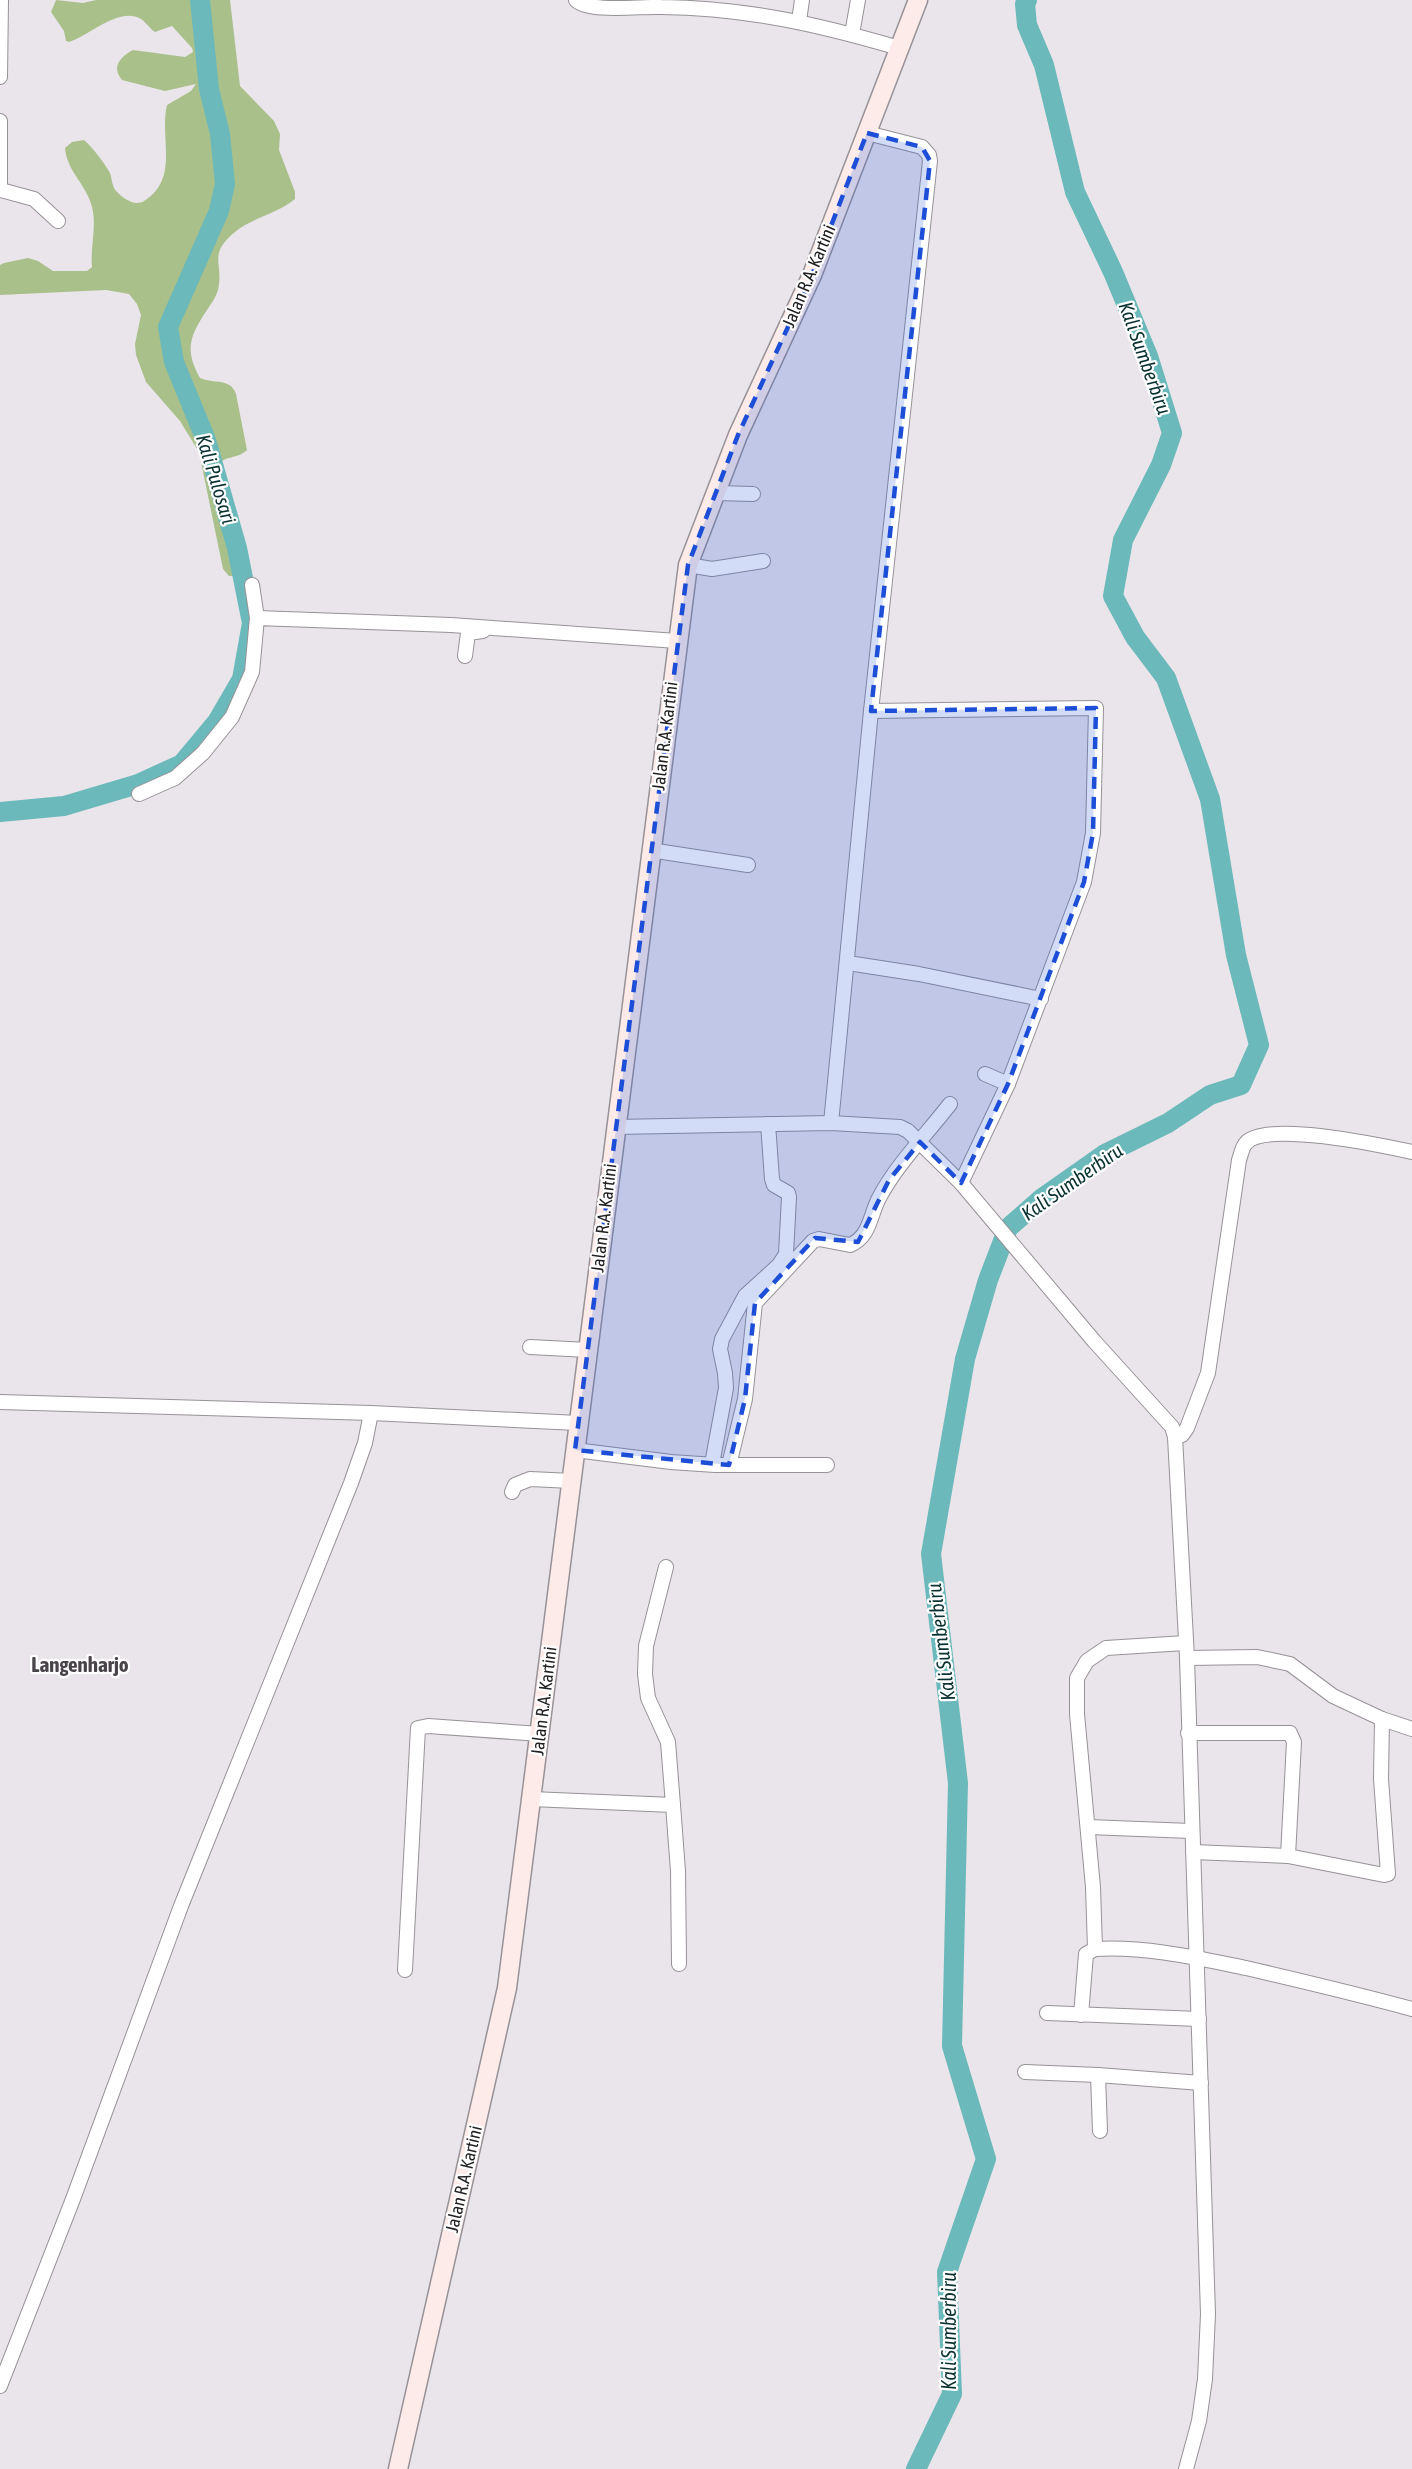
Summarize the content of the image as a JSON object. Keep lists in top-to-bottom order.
{
  "streets": {
    "main road": ["Jalan R.A. Kartini"]
  },
  "districts": ["Langenharjo"],
  "water": ["Kali Sumberbiru", "Kali Pulosari"]
}
